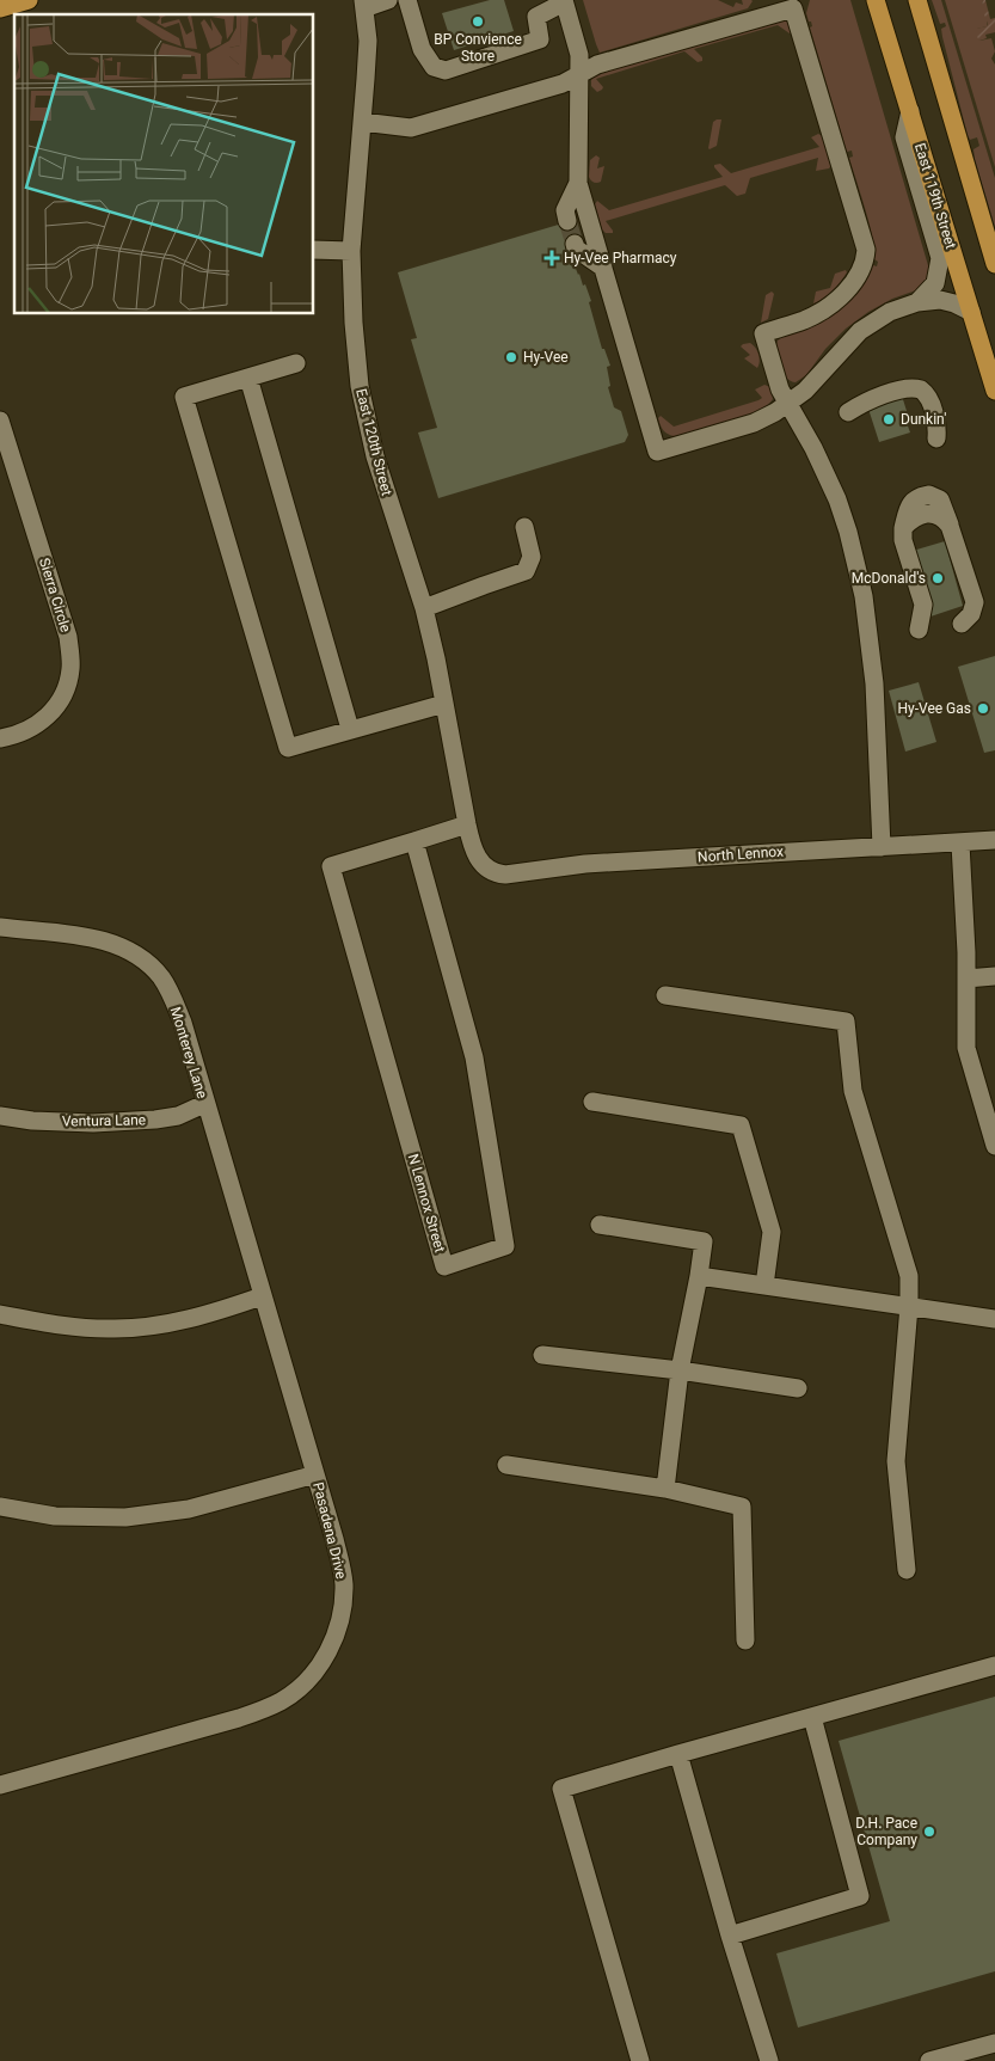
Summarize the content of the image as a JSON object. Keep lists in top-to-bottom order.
{
  "streets": {
    "main road": ["East 119th Street"],
    "street": [
      "East 120th Street",
      "Sierra Circle",
      "North Lennox",
      "Monterey Lane",
      "Ventura Lane",
      "N Lennox Street",
      "Pasadena Drive"
    ]
  },
  "crossings": [
    ["East 120th Street", "North Lennox"],
    ["East 120th Street", "N Lennox Street"],
    ["Monterey Lane", "Ventura Lane"],
    ["Monterey Lane", "Pasadena Drive"]
  ],
  "places": {
    "other": [
      "BP Convience Store",
      "Hy-Vee",
      "Dunkin'",
      "McDonald's",
      "Hy-Vee Gas",
      "D.H. Pace Company"
    ],
    "health": ["Hy-Vee Pharmacy"]
  }
}
